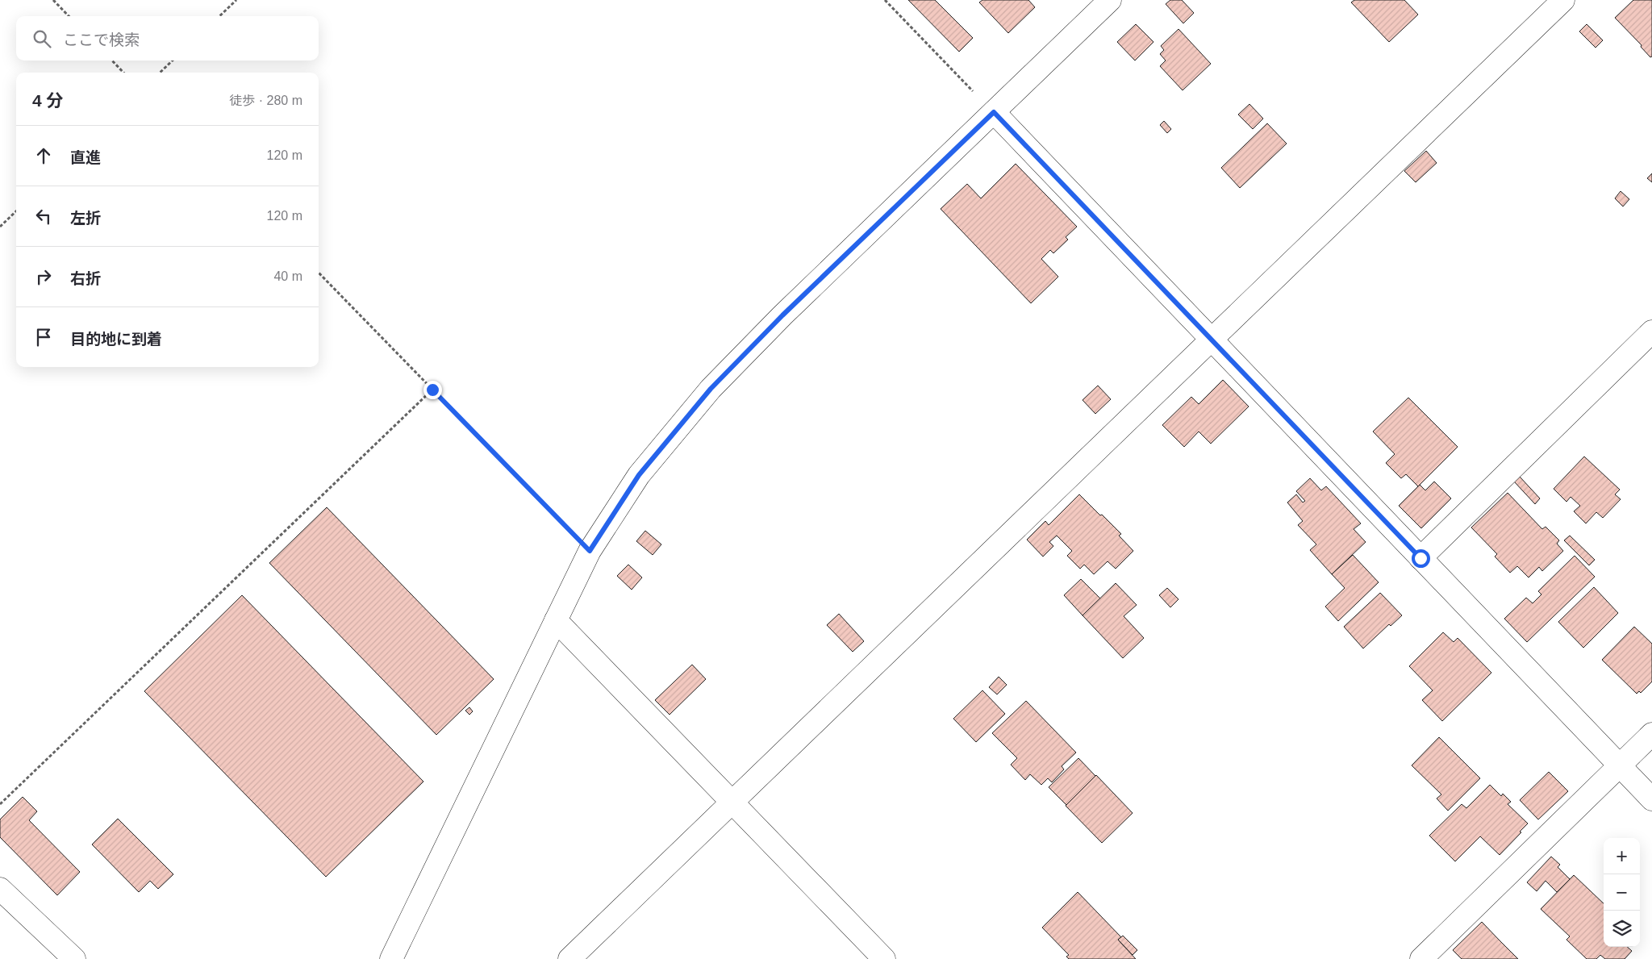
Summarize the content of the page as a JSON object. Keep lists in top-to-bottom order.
{
  "page": {
    "search": "ここで検索",
    "heading": ["4 分", "徒歩 · 280 m"],
    "list": [
      ["直進", "120 m"],
      ["左折", "120 m"],
      ["右折", "40 m"],
      "目的地に到着"
    ],
    "map_buttons": ["+", "−"]
  }
}
